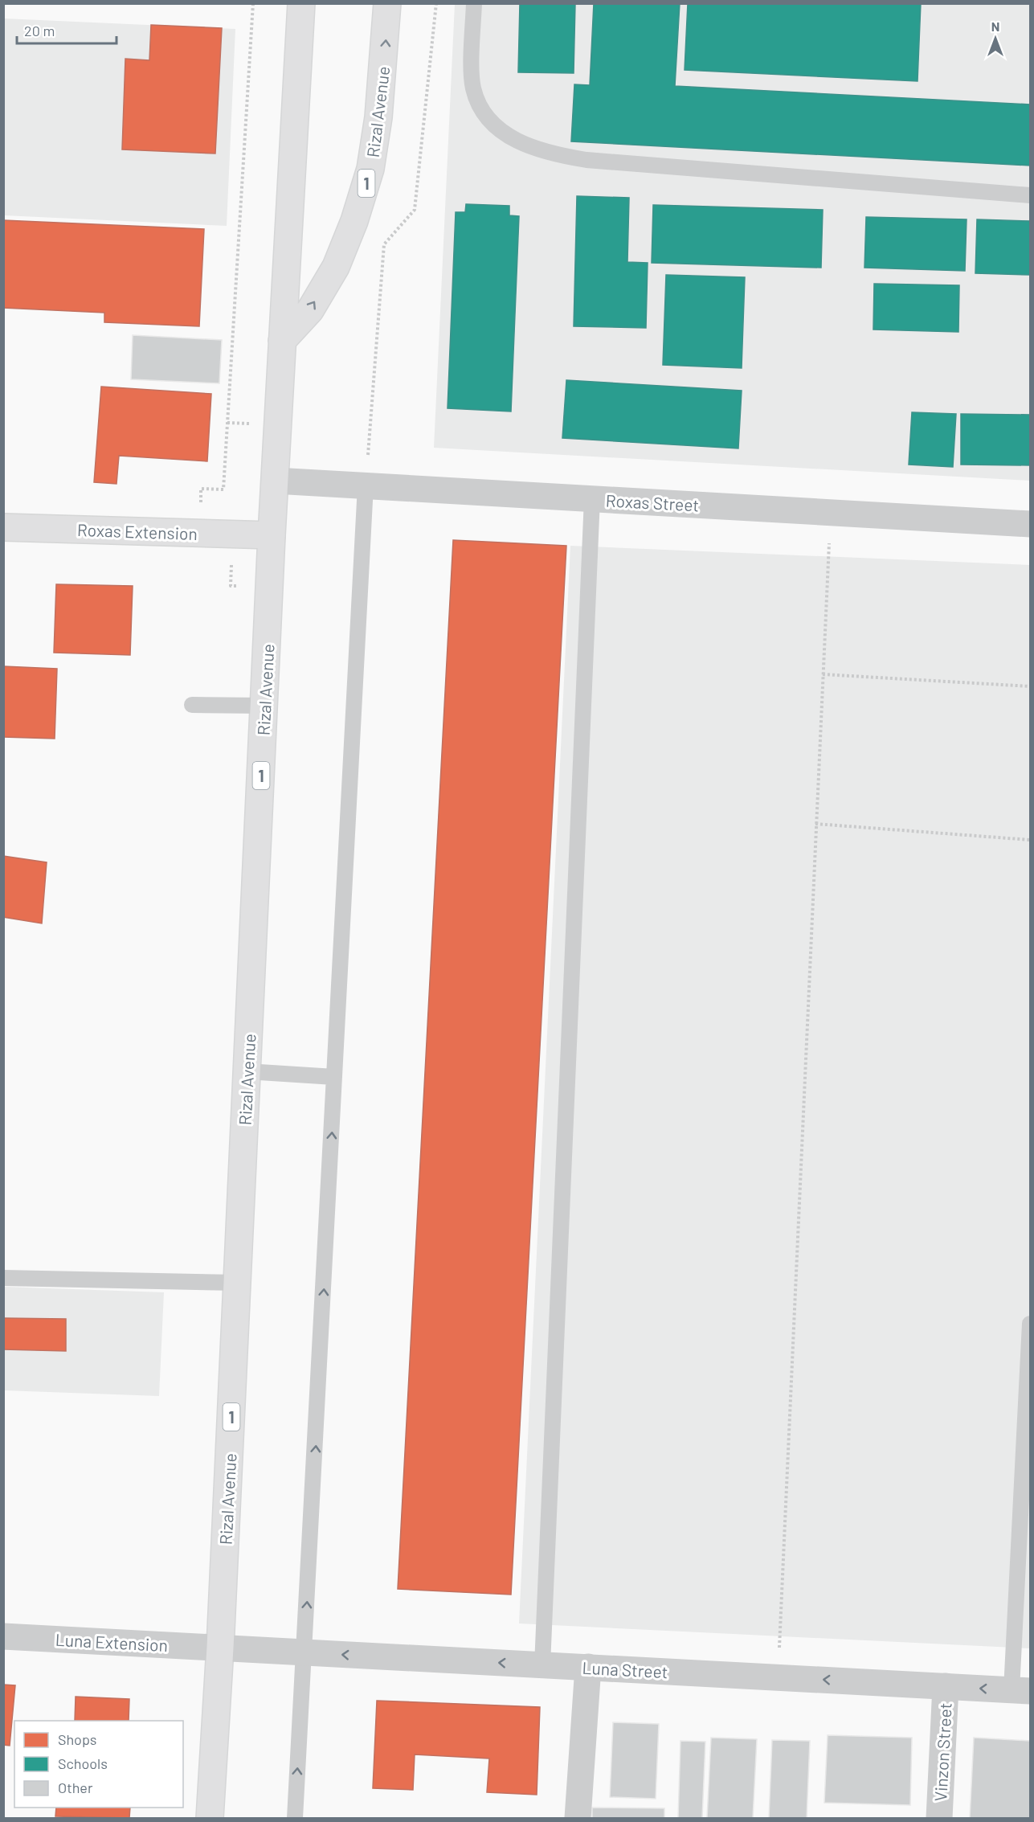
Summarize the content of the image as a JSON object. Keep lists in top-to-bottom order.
{
  "streets": {
    "main road": ["Rizal Avenue", "1", "Roxas Extension"],
    "street": [
      "Roxas Street",
      "Luna Extension",
      "Luna Street",
      "Vinzon Street"
    ]
  },
  "crossings": [
    ["Rizal Avenue", "Roxas Street"],
    ["Rizal Avenue", "Roxas Extension"],
    ["Rizal Avenue", "Luna Extension"],
    ["Rizal Avenue", "Luna Street"],
    ["Luna Extension", "Luna Street"],
    ["Luna Street", "Vinzon Street"]
  ],
  "one_way": ["Luna Street"],
  "legend": ["Shops", "Schools", "Other"],
  "scale_bar": "20 m",
  "north": "top"
}
